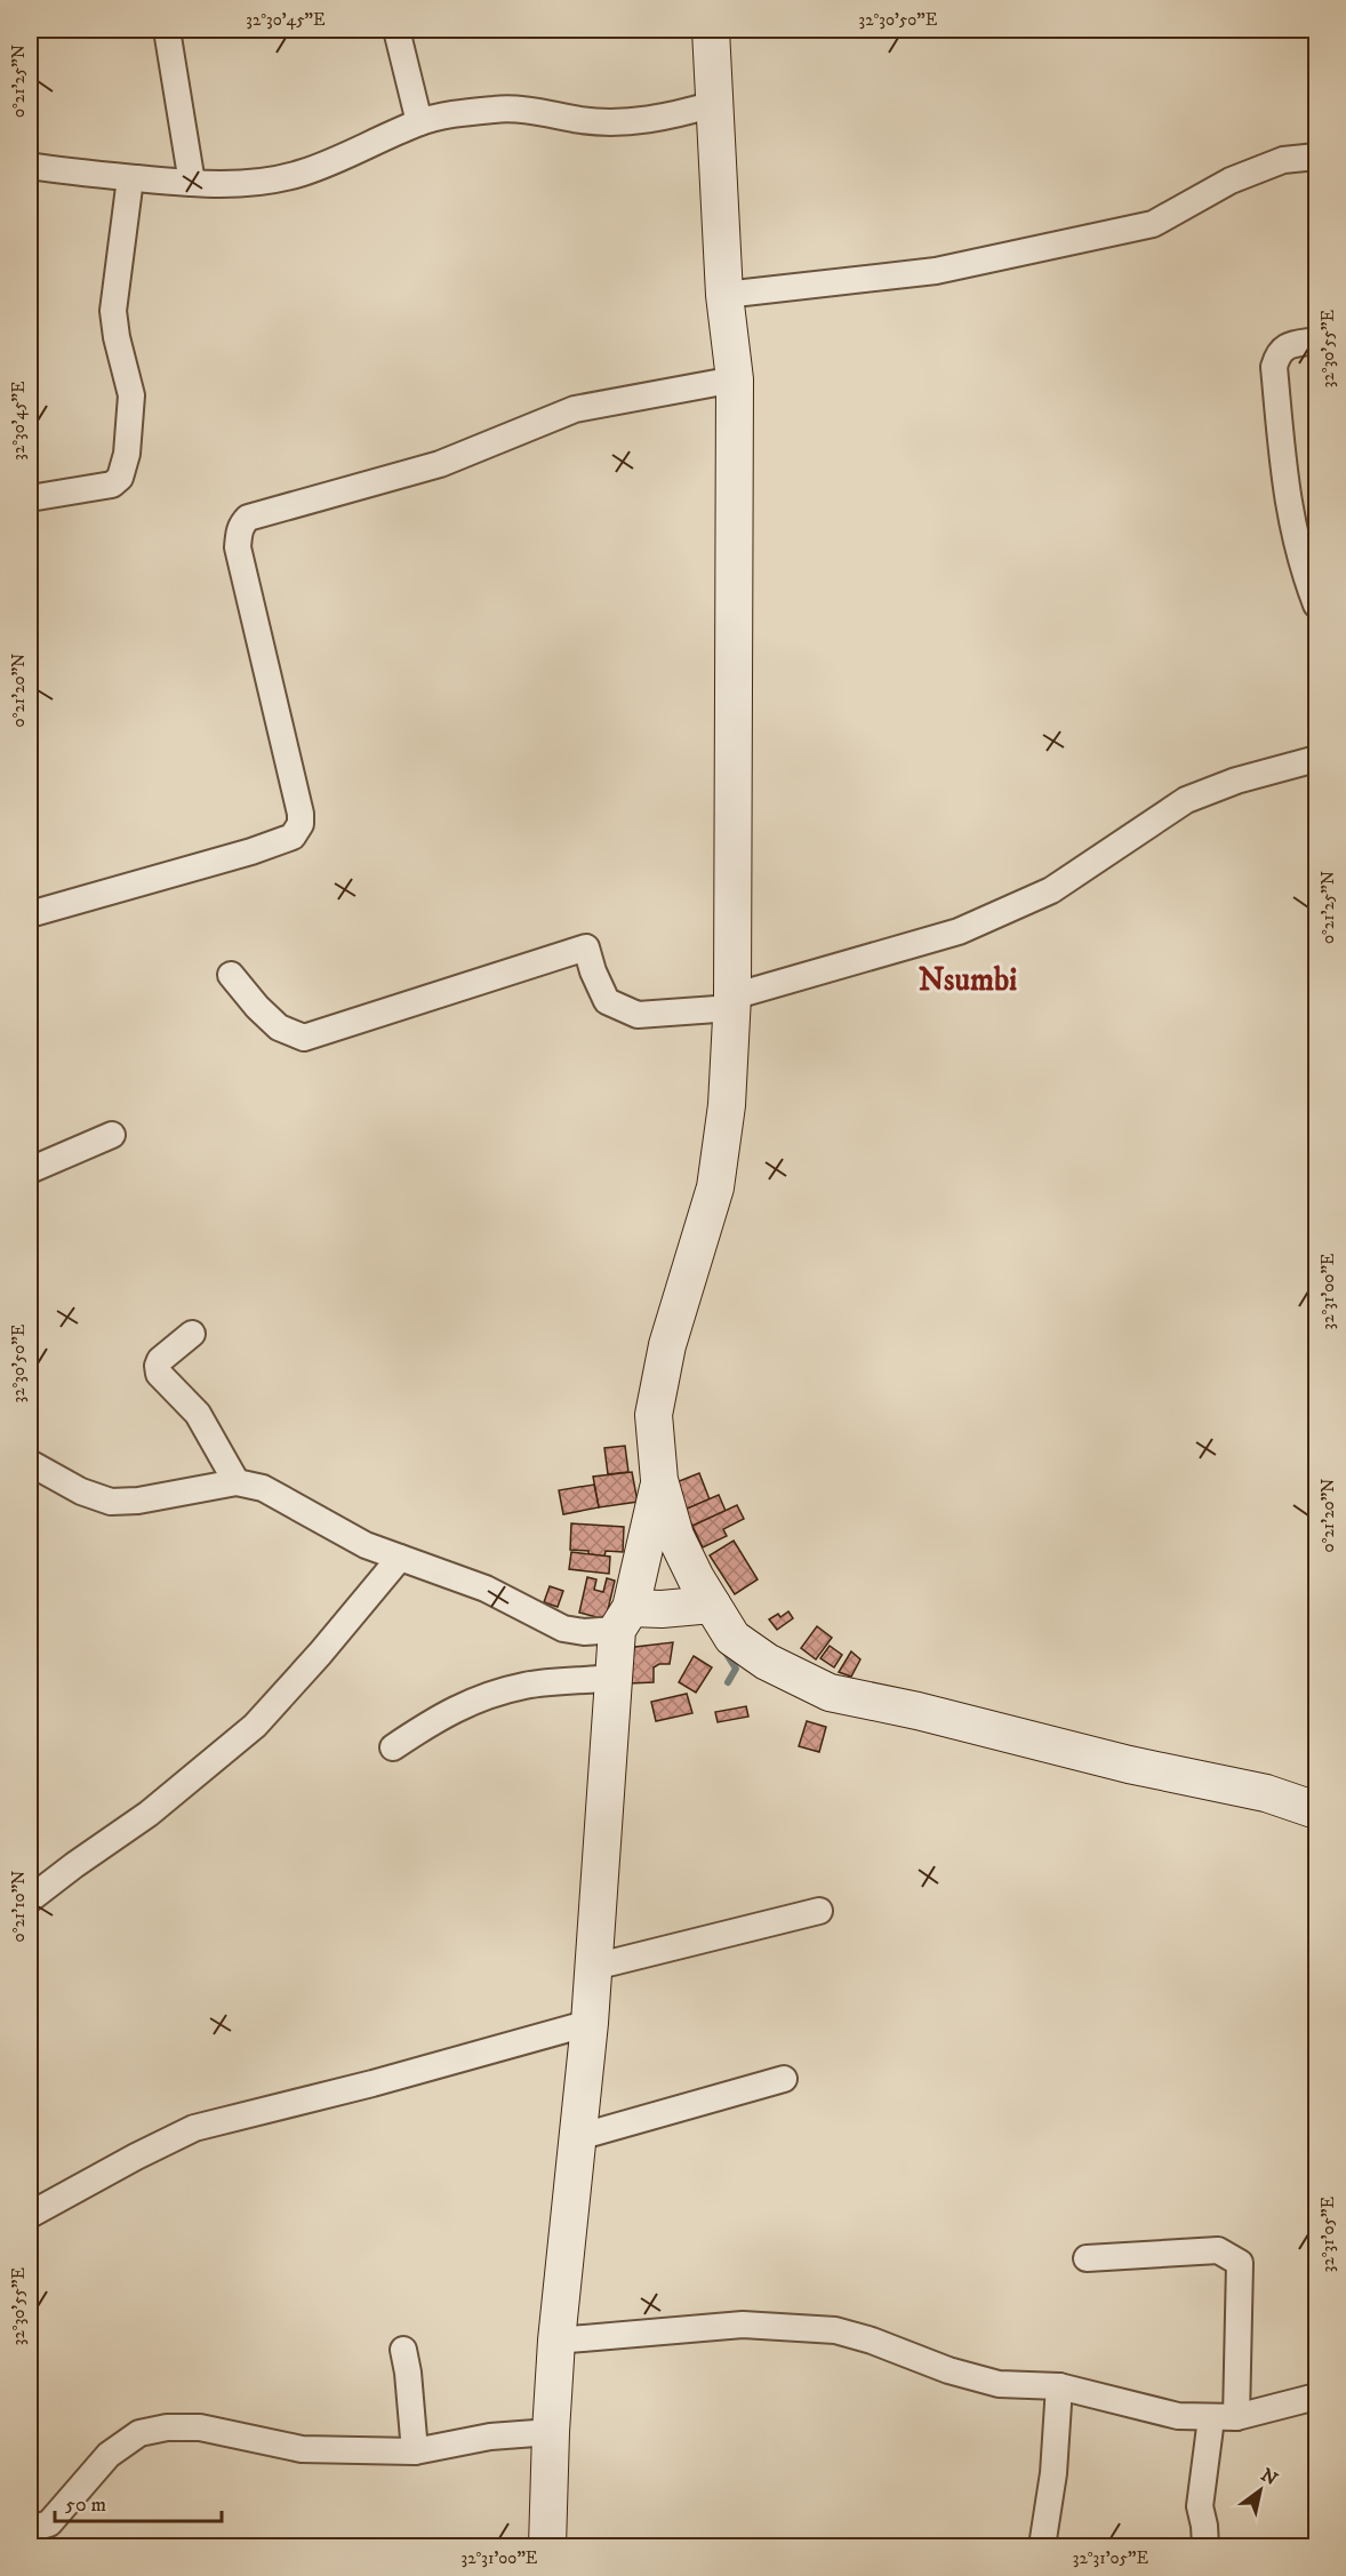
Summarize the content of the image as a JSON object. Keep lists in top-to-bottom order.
{
  "districts": ["Nsumbi"],
  "scale_bar": "50 m",
  "north": "top right",
  "coordinates": [
    "32°30'45\"E",
    "32°30'50\"E",
    "0°21'25\"N",
    "32°30'55\"E",
    "0°21'20\"N",
    "32°31'00\"E",
    "0°21'10\"N",
    "32°31'05\"E"
  ]
}
